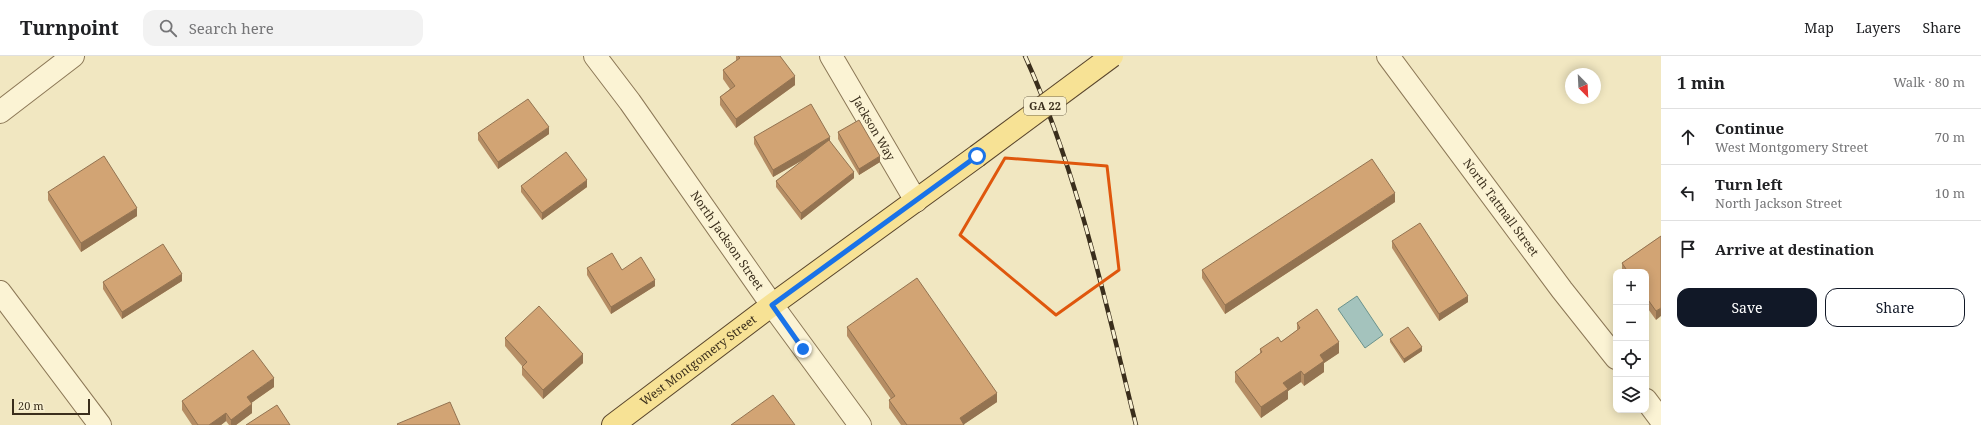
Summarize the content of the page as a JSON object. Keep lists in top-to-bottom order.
{
  "streets": {
    "main road": ["GA 22", "West Montgomery Street"],
    "street": ["Jackson Way", "North Tattnall Street", "North Jackson Street"]
  },
  "crossings": [
    ["Jackson Way", "West Montgomery Street"],
    ["North Jackson Street", "West Montgomery Street"]
  ],
  "scale_bar": "20 m",
  "north": "bottom right",
  "page": {
    "header": "Turnpoint",
    "search": "Search here",
    "nav": ["Map", "Layers", "Share"],
    "heading": ["1 min", "Walk · 80 m"],
    "list": [
      ["Continue", "West Montgomery Street", "70 m"],
      ["Turn left", "North Jackson Street", "10 m"],
      "Arrive at destination"
    ],
    "map_buttons": ["+", "−"],
    "buttons": ["Save", "Share"],
    "scale": "20 m"
  }
}
